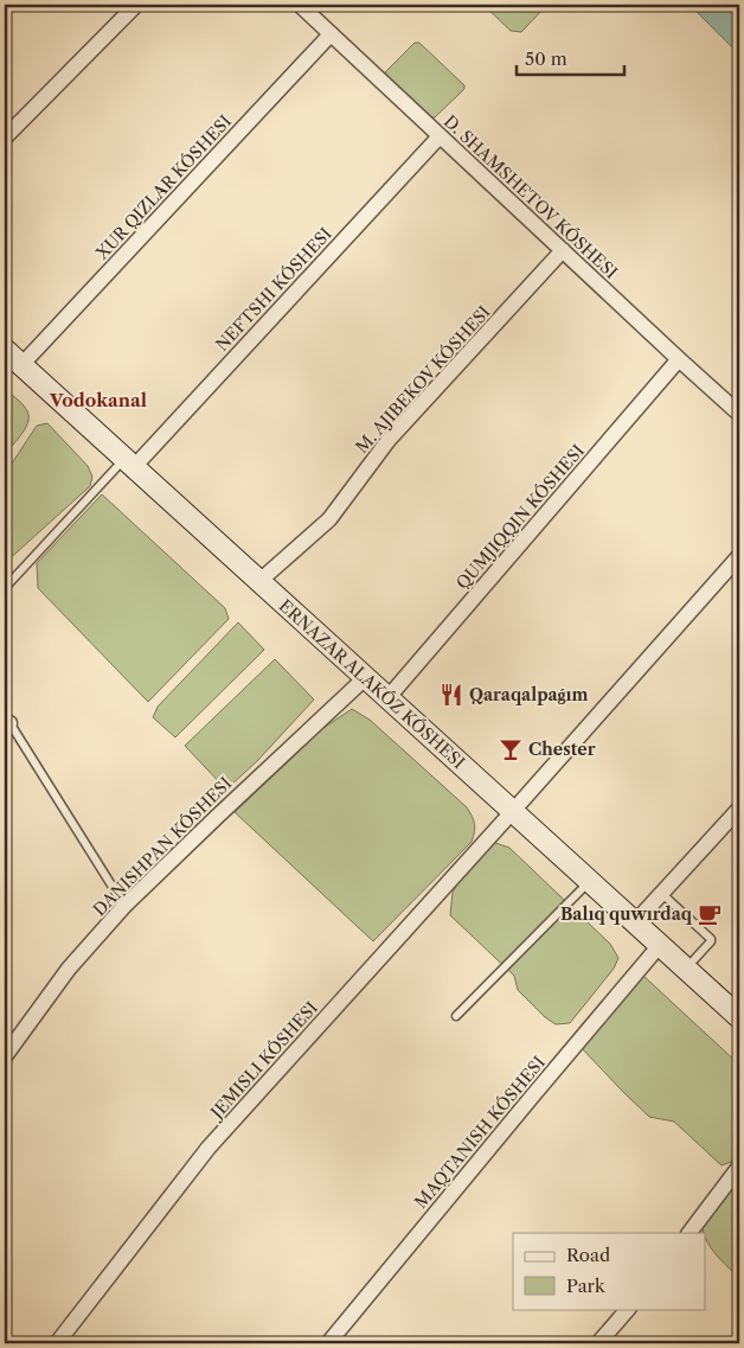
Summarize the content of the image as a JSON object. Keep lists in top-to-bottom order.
{
  "streets": {
    "main road": ["ERNAZAR ALAKÓZ KÓSHESI"],
    "street": [
      "D. SHAMSHETOV KÓSHESI",
      "NEFTSHI KÓSHESI",
      "M. AJIBEKOV KÓSHESI",
      "JEMISLI KÓSHESI"
    ]
  },
  "crossings": [
    ["D. SHAMSHETOV KÓSHESI", "NEFTSHI KÓSHESI"],
    ["D. SHAMSHETOV KÓSHESI", "M. AJIBEKOV KÓSHESI"],
    ["NEFTSHI KÓSHESI", "ERNAZAR ALAKÓZ KÓSHESI"],
    ["M. AJIBEKOV KÓSHESI", "ERNAZAR ALAKÓZ KÓSHESI"],
    ["ERNAZAR ALAKÓZ KÓSHESI", "JEMISLI KÓSHESI"]
  ],
  "districts": ["Vodokanal"],
  "places": {
    "restaurant": ["Qaraqalpaǵım"],
    "bar": ["Chester"],
    "cafe": ["Balıq quwırdaq"]
  },
  "legend": ["Road", "Park"],
  "scale_bar": "50 m"
}
